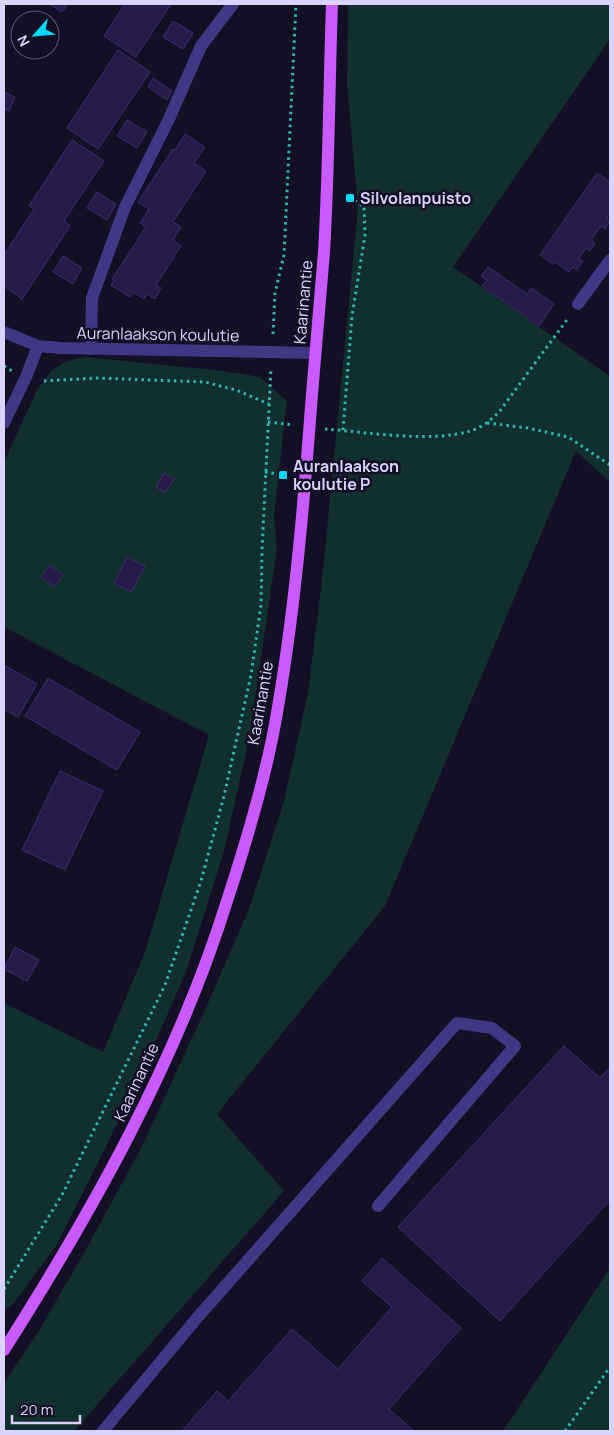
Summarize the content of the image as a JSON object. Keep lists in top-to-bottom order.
{
  "streets": {
    "main road": ["Kaarinantie"],
    "street": ["Auranlaakson koulutie"]
  },
  "crossings": [
    ["Kaarinantie", "Auranlaakson koulutie"]
  ],
  "places": {
    "transit": ["Silvolanpuisto", "Auranlaakson koulutie P"]
  },
  "scale_bar": "20 m",
  "north": "bottom left"
}
